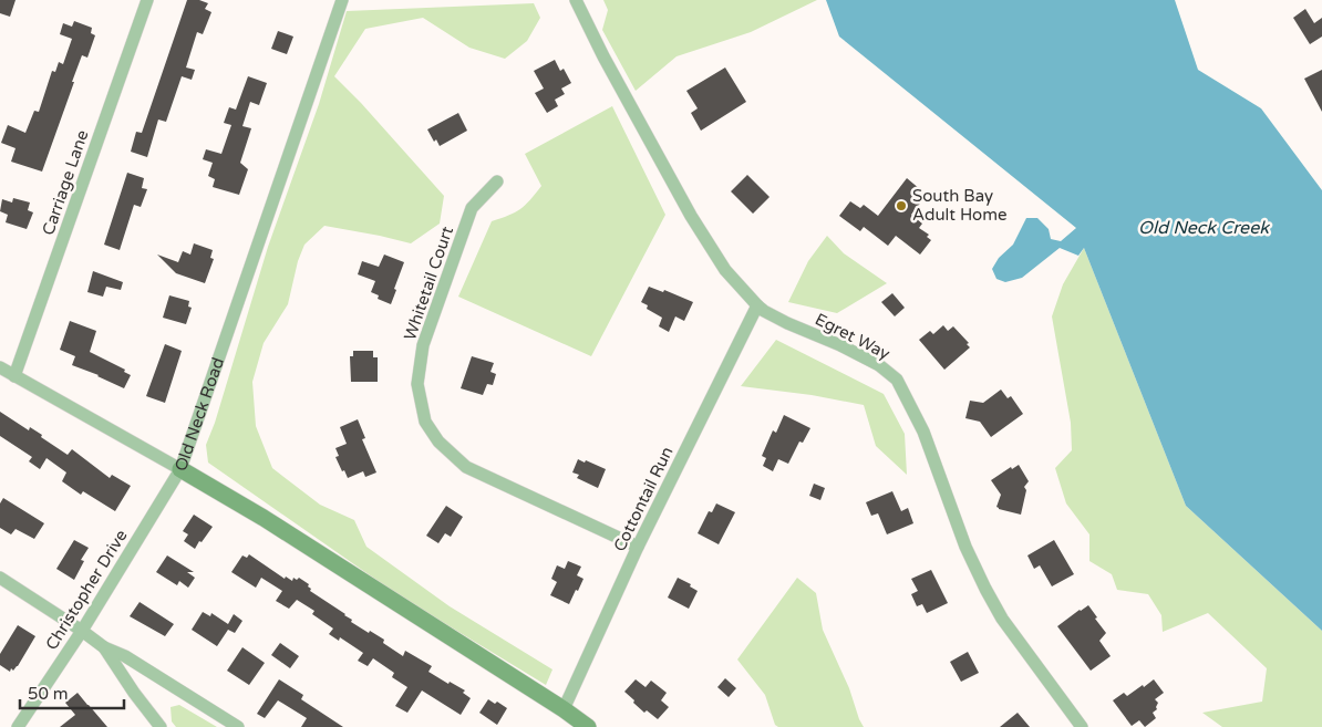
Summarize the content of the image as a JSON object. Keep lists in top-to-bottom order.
{
  "streets": {
    "street": [
      "Carriage Lane",
      "Whitetail Court",
      "Egret Way",
      "Old Neck Road",
      "Cottontail Run",
      "Christopher Drive"
    ]
  },
  "crossings": [
    ["Whitetail Court", "Cottontail Run"],
    ["Egret Way", "Cottontail Run"],
    ["Old Neck Road", "Cottontail Run"],
    ["Old Neck Road", "Christopher Drive"]
  ],
  "water": ["Old Neck Creek"],
  "places": ["South Bay Adult Home"],
  "scale_bar": "50 m"
}
